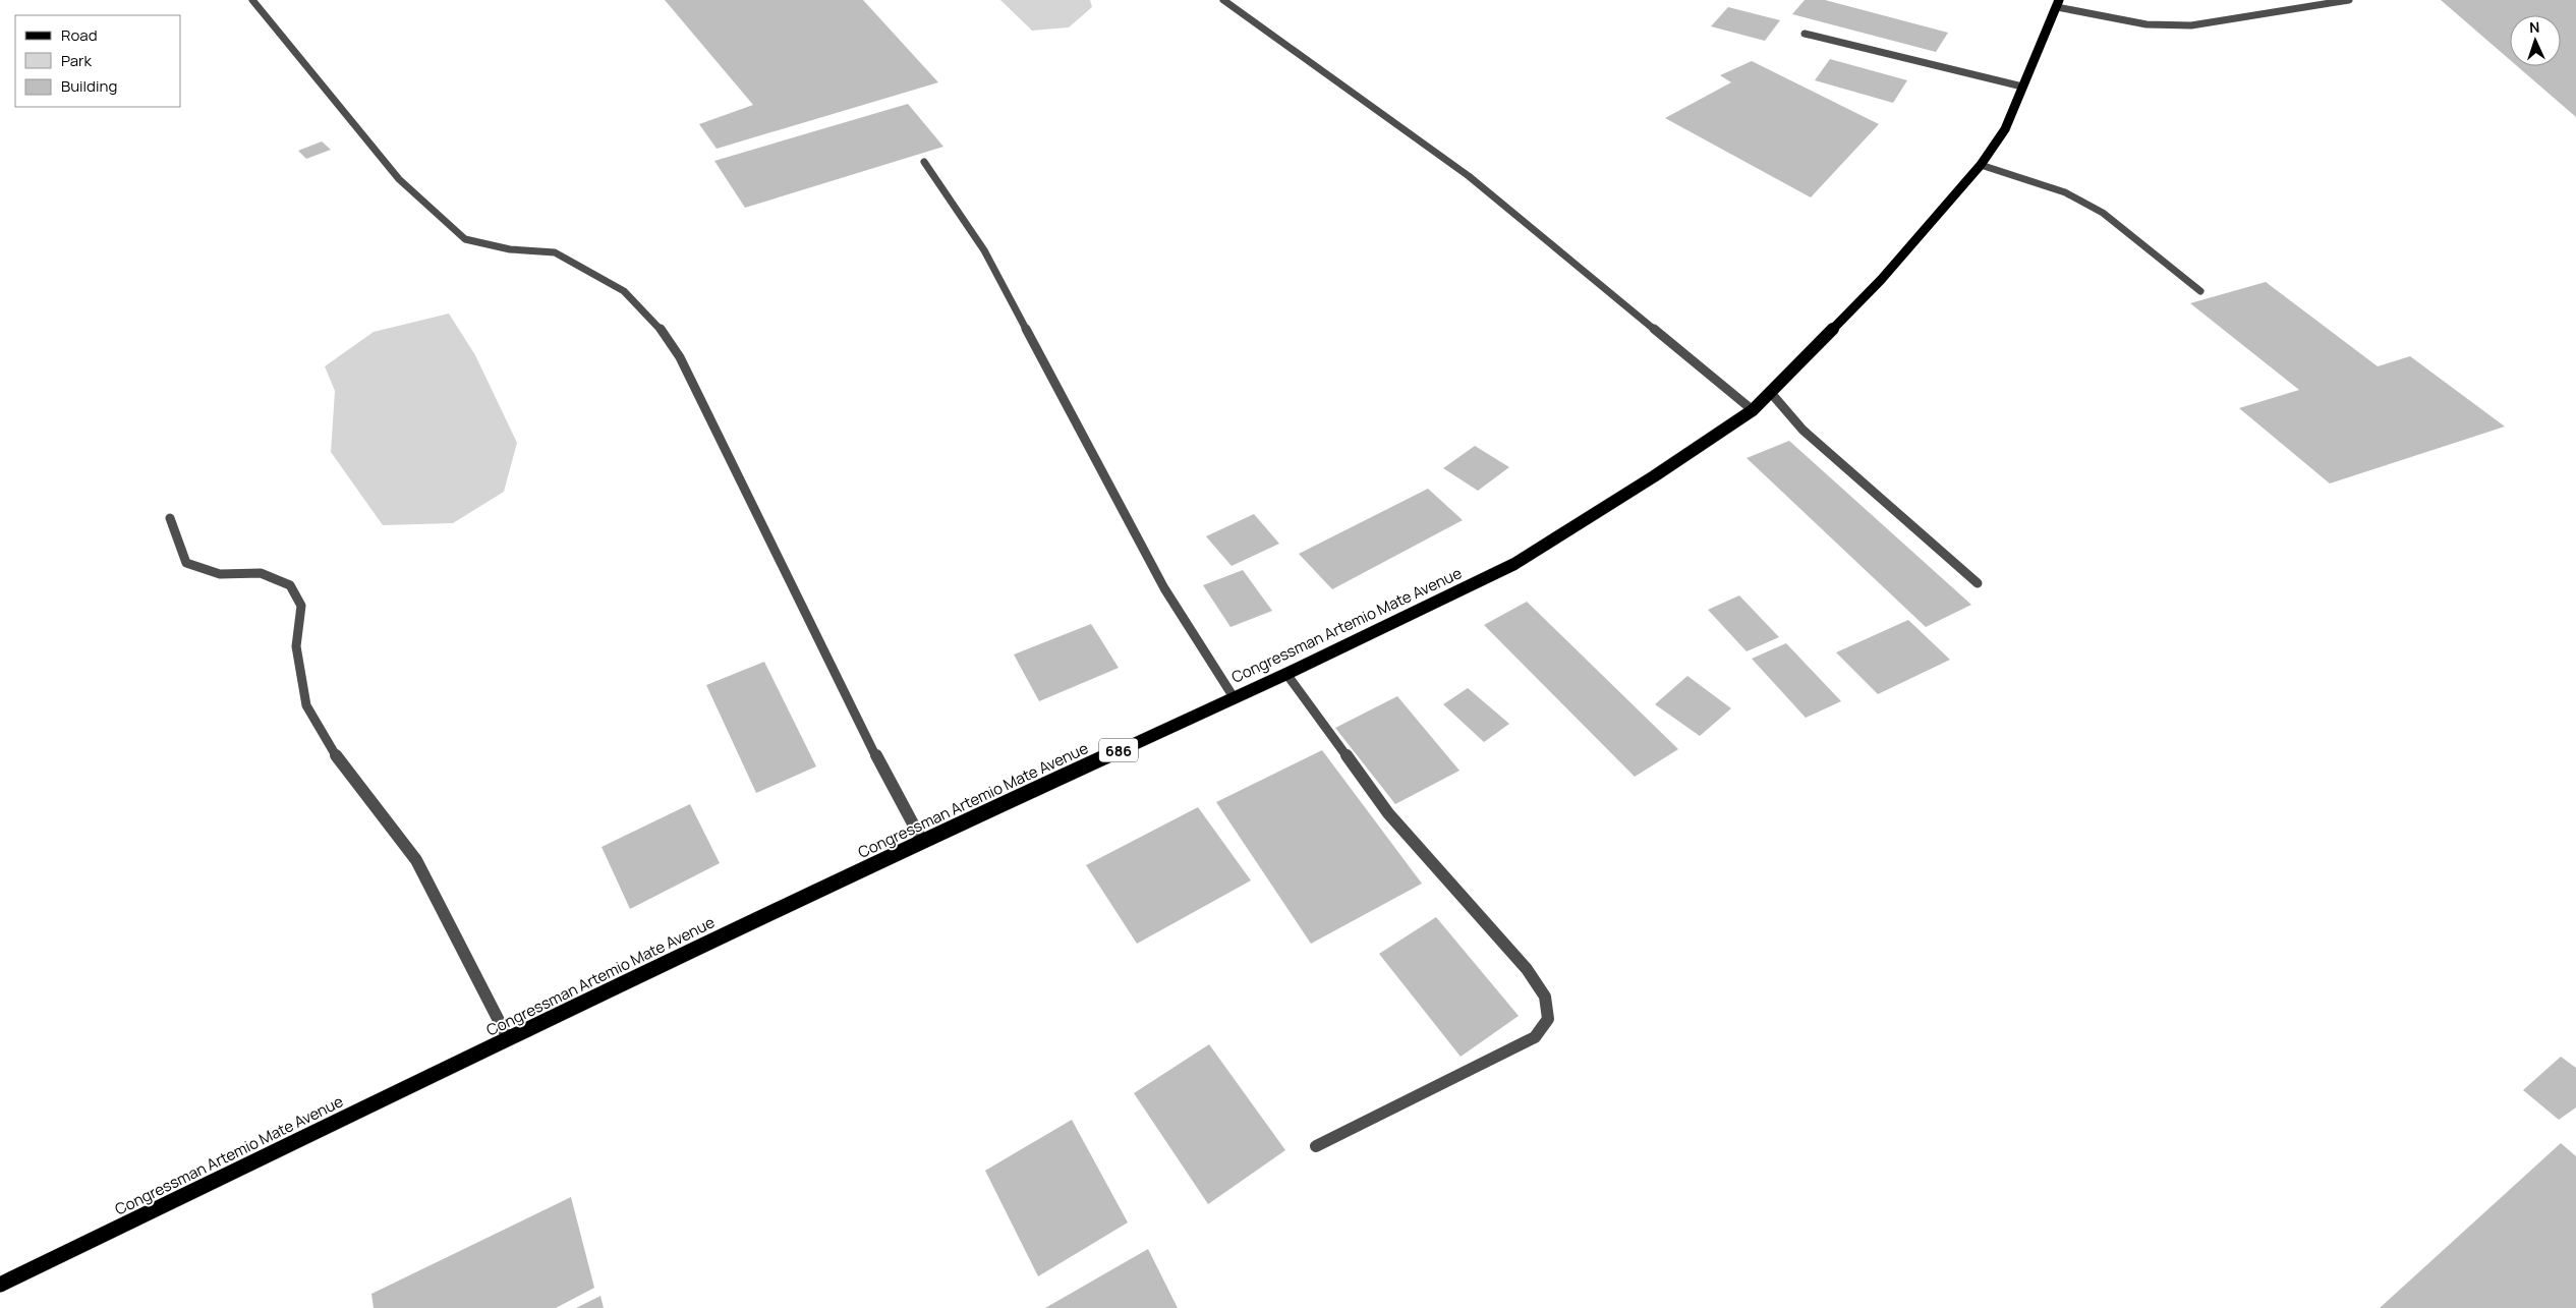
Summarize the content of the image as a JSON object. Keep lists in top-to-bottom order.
{
  "streets": {
    "main road": ["Congressman Artemio Mate Avenue", "686"]
  },
  "legend": ["Road", "Park", "Building"],
  "north": "top"
}
